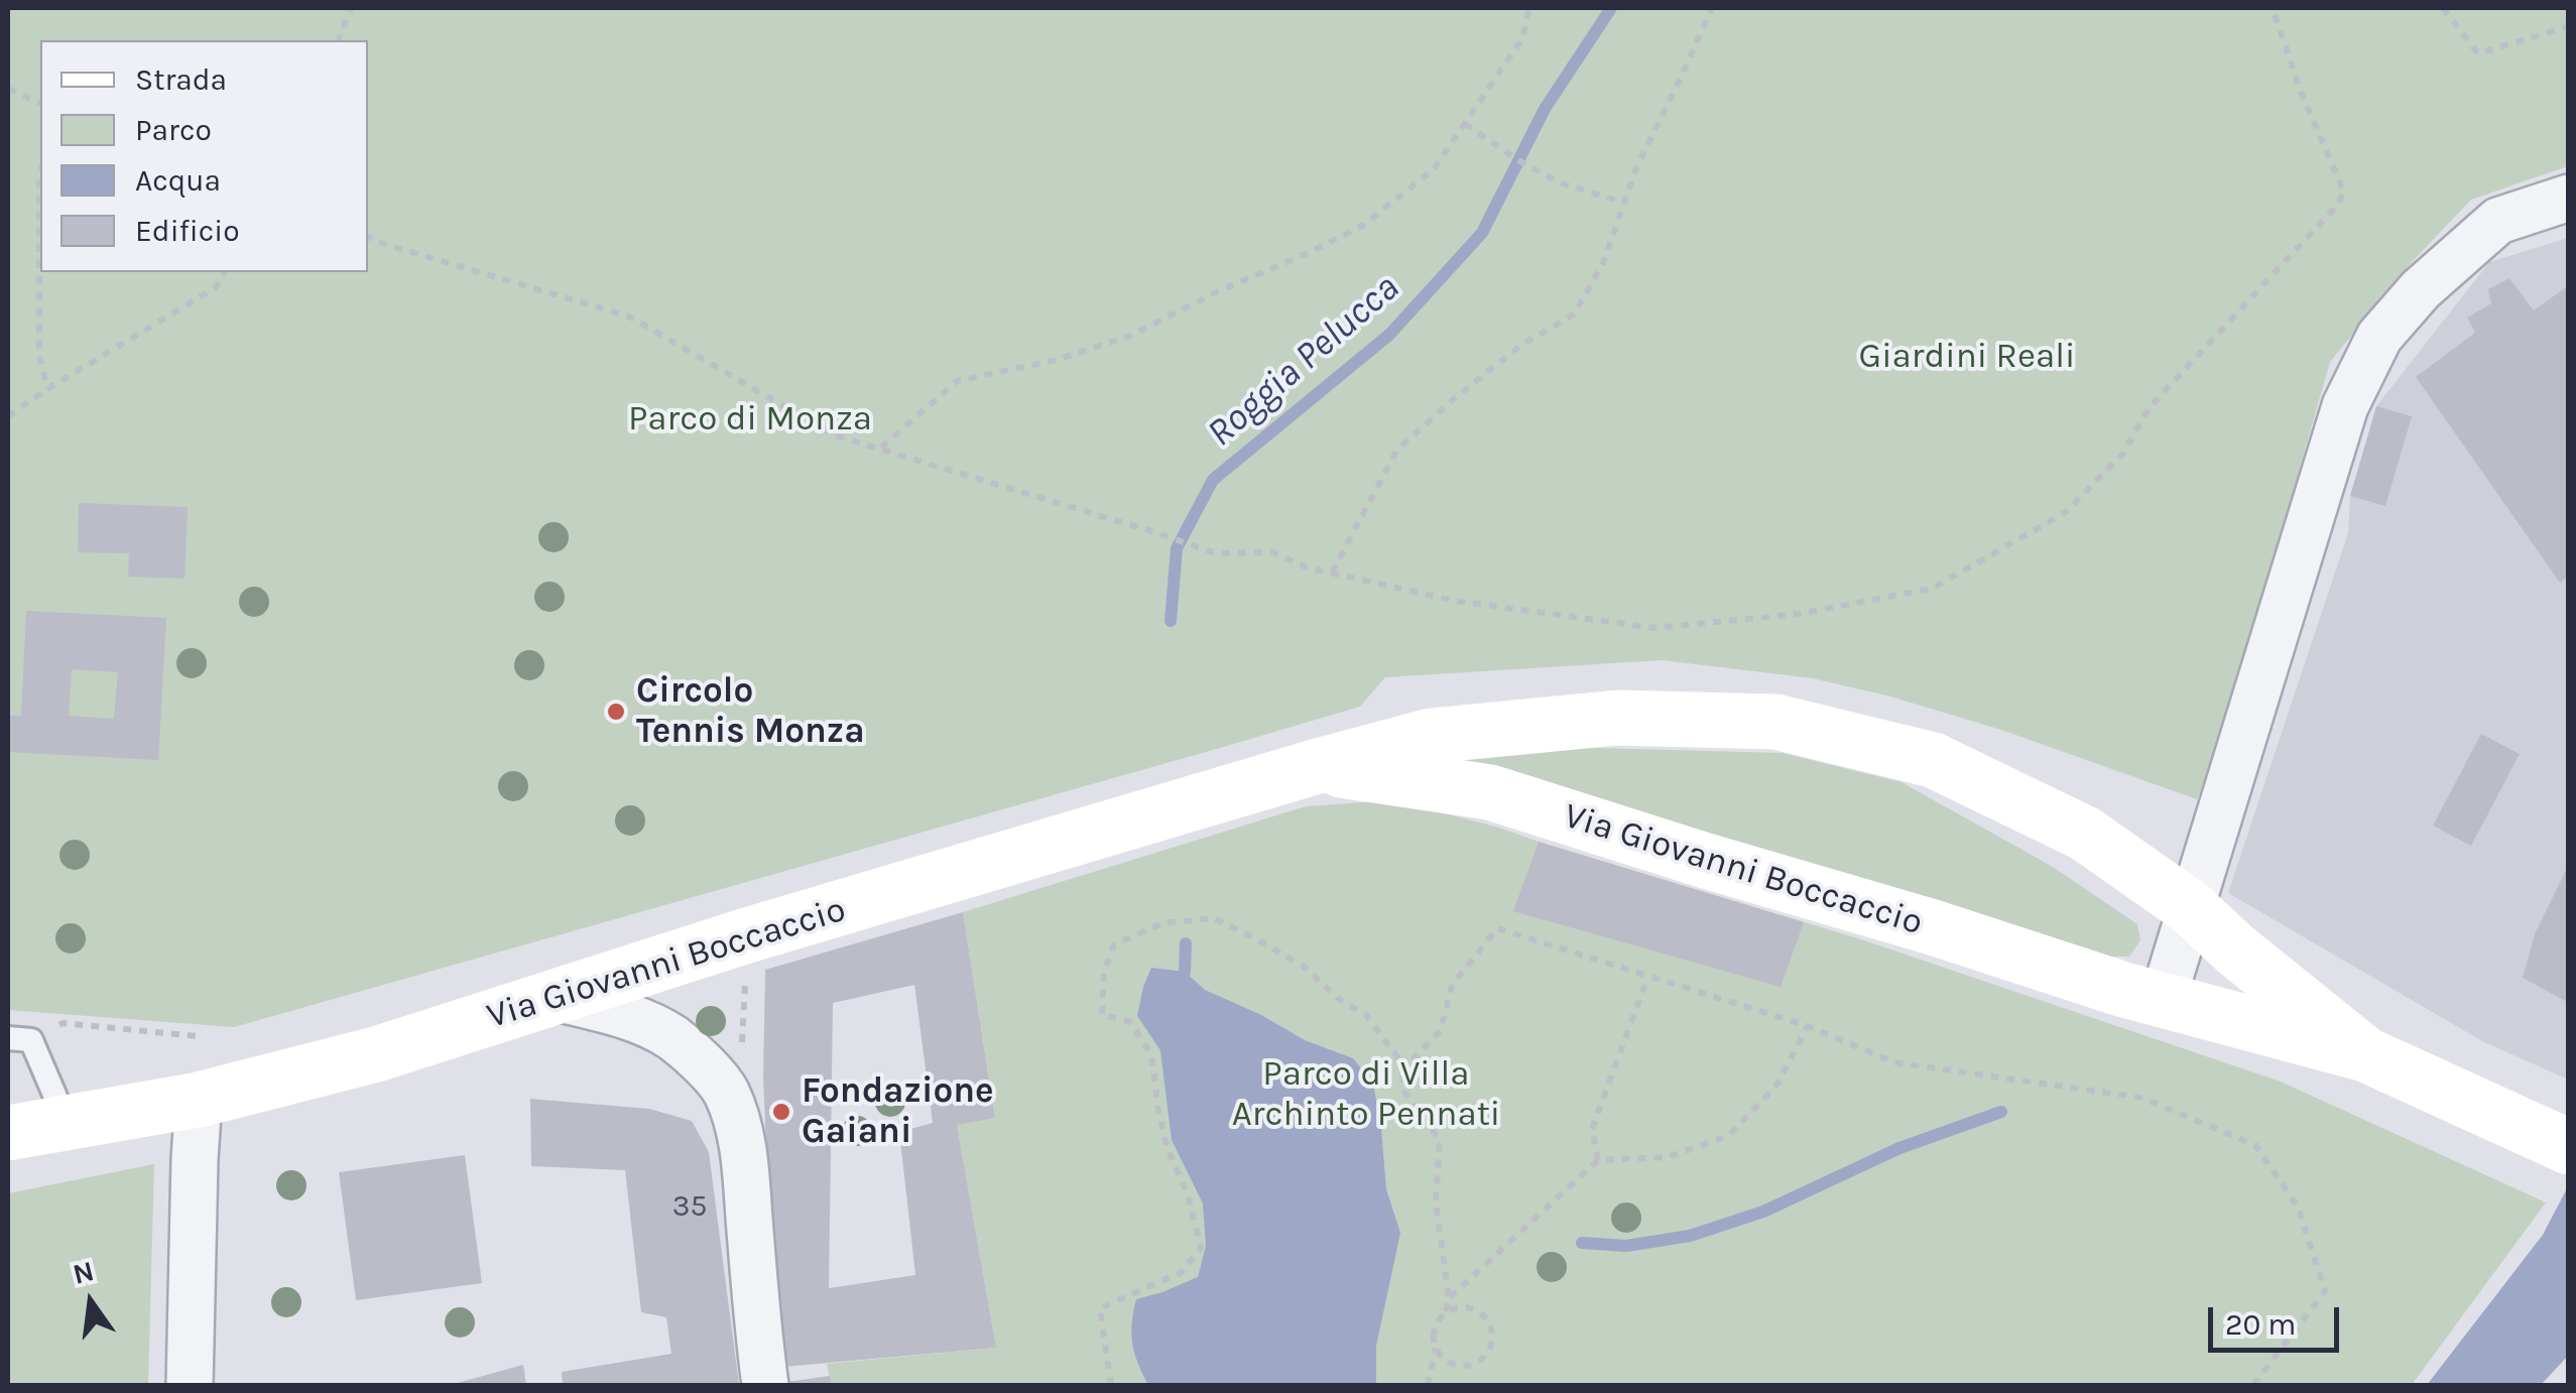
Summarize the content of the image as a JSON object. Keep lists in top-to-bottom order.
{
  "streets": {
    "main road": ["Via Giovanni Boccaccio"]
  },
  "water": ["Roggia Pelucca"],
  "parks": ["Giardini Reali", "Parco di Monza", "Parco di Villa Archinto Pennati"],
  "places": ["Circolo Tennis Monza", "Fondazione Gaiani"],
  "house_numbers": ["35"],
  "legend": [
    "Strada",
    "Parco",
    "Acqua",
    "Edificio"
  ],
  "scale_bar": "20 m",
  "north": "top"
}
